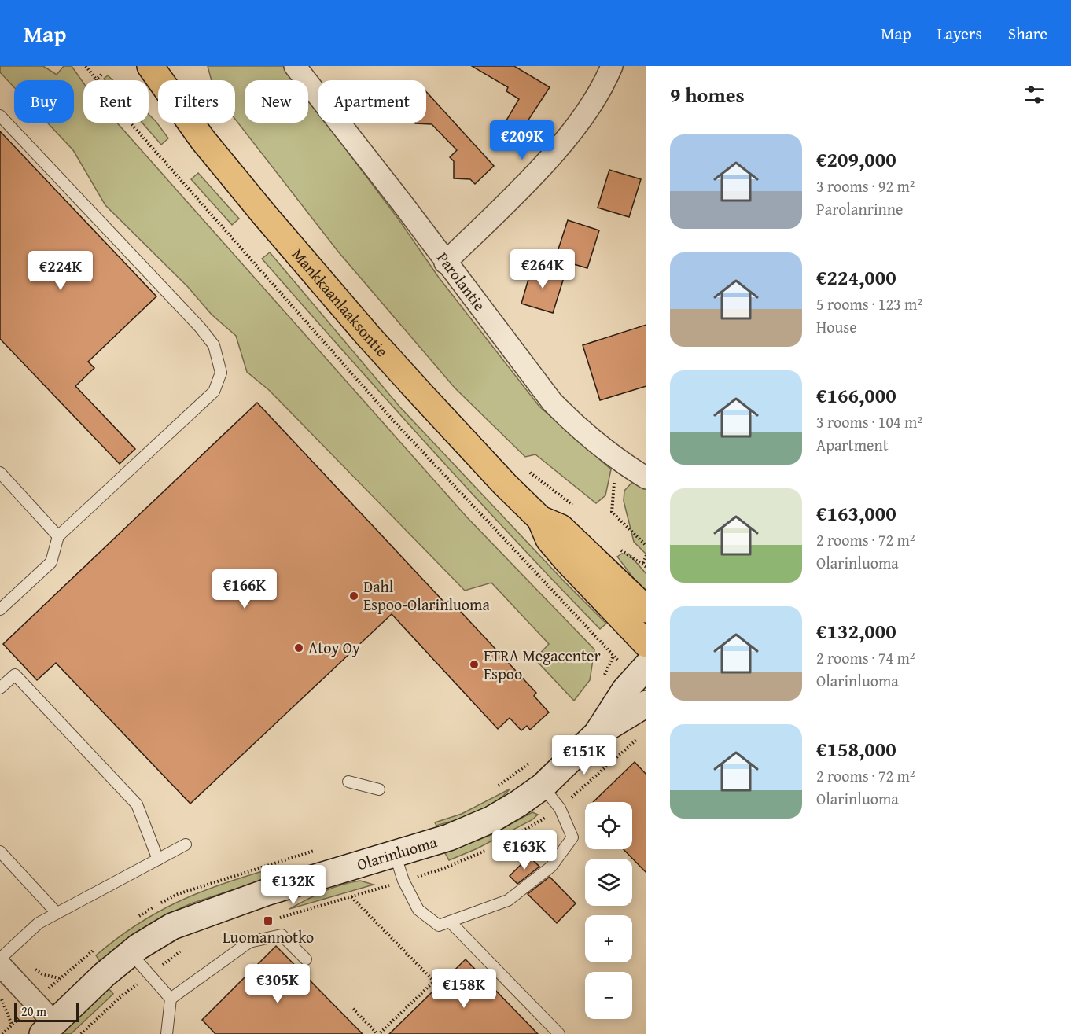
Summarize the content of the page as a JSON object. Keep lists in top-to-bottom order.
{
  "streets": {
    "main road": ["Mankkaanlaaksontie", "Olarinluoma"],
    "street": ["Parolantie"]
  },
  "places": {
    "other": ["Dahl Espoo-Olarinluoma", "Atoy Oy", "ETRA Megacenter Espoo"],
    "transit": ["Luomannotko"]
  },
  "scale_bar": "20 m",
  "page": {
    "header": "Map",
    "nav": ["Map", "Layers", "Share"],
    "heading": "9 homes",
    "chip": [
      "Buy",
      "Rent",
      "Filters",
      "New",
      "Apartment"
    ],
    "price": [
      "€209K",
      "€264K",
      "€224K",
      "€166K",
      "€151K",
      "€163K",
      "€132K",
      "€305K",
      "€158K"
    ],
    "list": [
      {
        "name": "€209,000",
        "note": "3 rooms · 92 m² · Parolanrinne"
      },
      {
        "name": "€224,000",
        "note": "5 rooms · 123 m² · House"
      },
      {
        "name": "€166,000",
        "note": "3 rooms · 104 m² · Apartment"
      },
      {
        "name": "€163,000",
        "note": "2 rooms · 72 m² · Olarinluoma"
      },
      {
        "name": "€132,000",
        "note": "2 rooms · 74 m² · Olarinluoma"
      },
      {
        "name": "€158,000",
        "note": "2 rooms · 72 m² · Olarinluoma"
      }
    ],
    "map_buttons": ["+", "−"],
    "scale": "20 m"
  }
}
